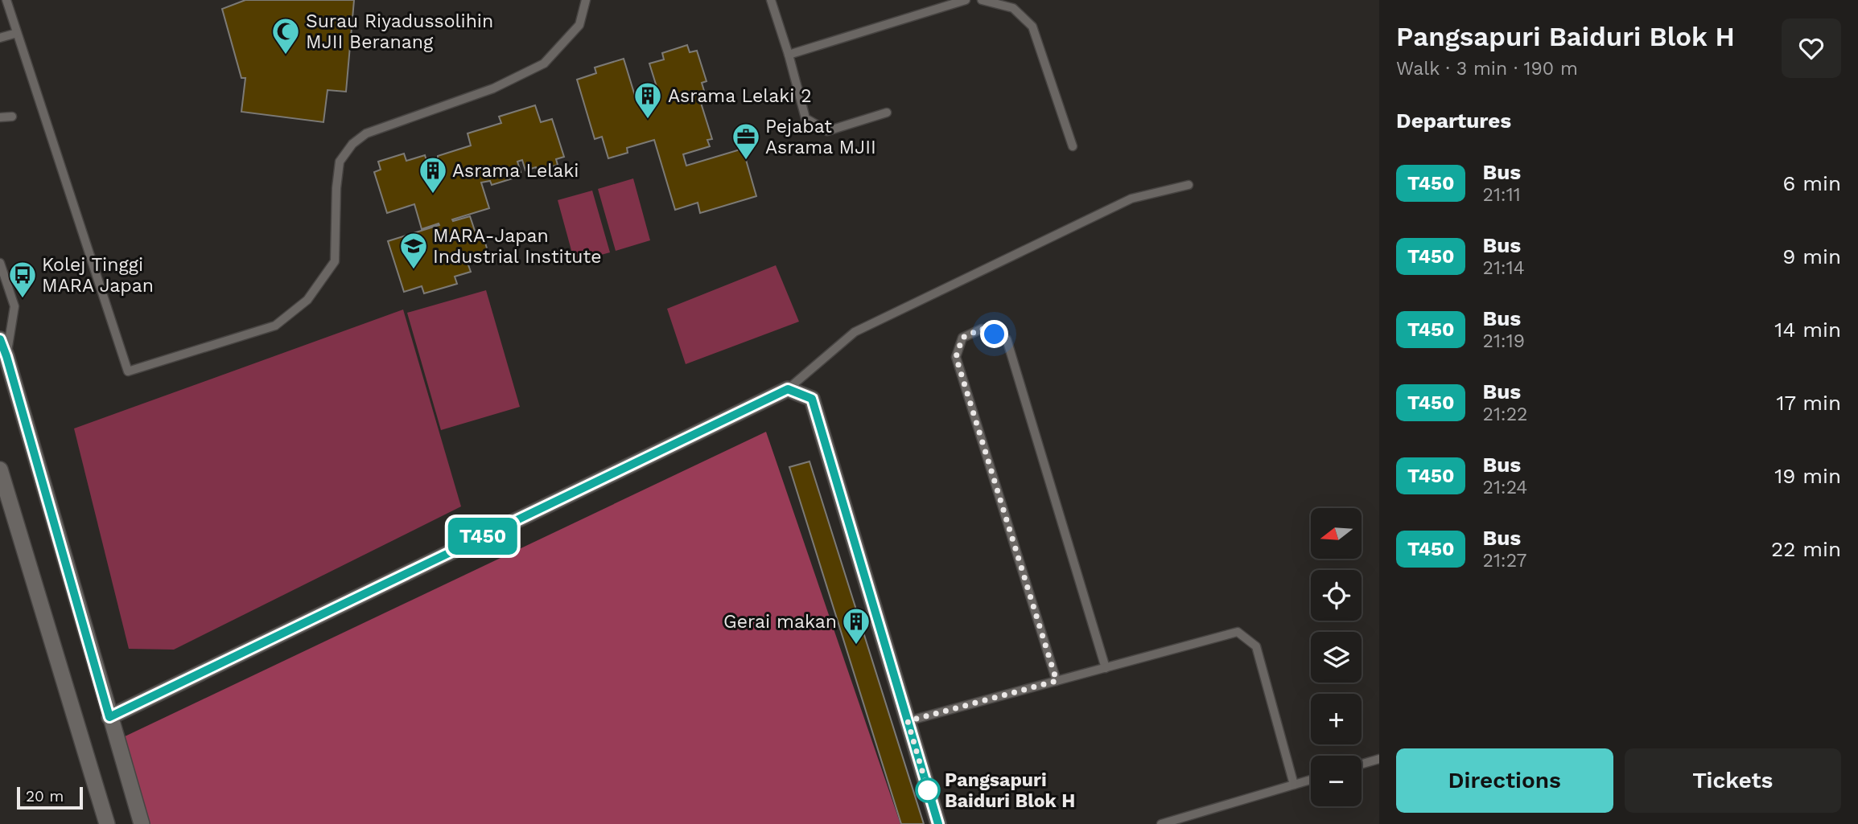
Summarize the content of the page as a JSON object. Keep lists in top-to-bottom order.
{
  "places": {
    "mosque": ["Surau Riyadussolihin MJII Beranang"],
    "building": ["Asrama Lelaki 2", "Asrama Lelaki", "Gerai makan"],
    "office": ["Pejabat Asrama MJII"],
    "school or university": ["MARA-Japan Industrial Institute"],
    "bus stop": ["Kolej Tinggi MARA Japan"],
    "other": ["Pangsapuri Baiduri Blok H"]
  },
  "lines": ["bus line T450"],
  "scale_bar": "20 m",
  "north": "left",
  "page": {
    "on_map": "T450",
    "heading": [
      ["Pangsapuri Baiduri Blok H", "Walk · 3 min · 190 m"],
      "Departures"
    ],
    "list": [
      {
        "mark": "T450",
        "name": "Bus",
        "note": "21:11",
        "value": "6 min"
      },
      {
        "mark": "T450",
        "name": "Bus",
        "note": "21:14",
        "value": "9 min"
      },
      {
        "mark": "T450",
        "name": "Bus",
        "note": "21:19",
        "value": "14 min"
      },
      {
        "mark": "T450",
        "name": "Bus",
        "note": "21:22",
        "value": "17 min"
      },
      {
        "mark": "T450",
        "name": "Bus",
        "note": "21:24",
        "value": "19 min"
      },
      {
        "mark": "T450",
        "name": "Bus",
        "note": "21:27",
        "value": "22 min"
      }
    ],
    "map_buttons": ["+", "−"],
    "buttons": ["Directions", "Tickets"],
    "scale": "20 m"
  }
}
